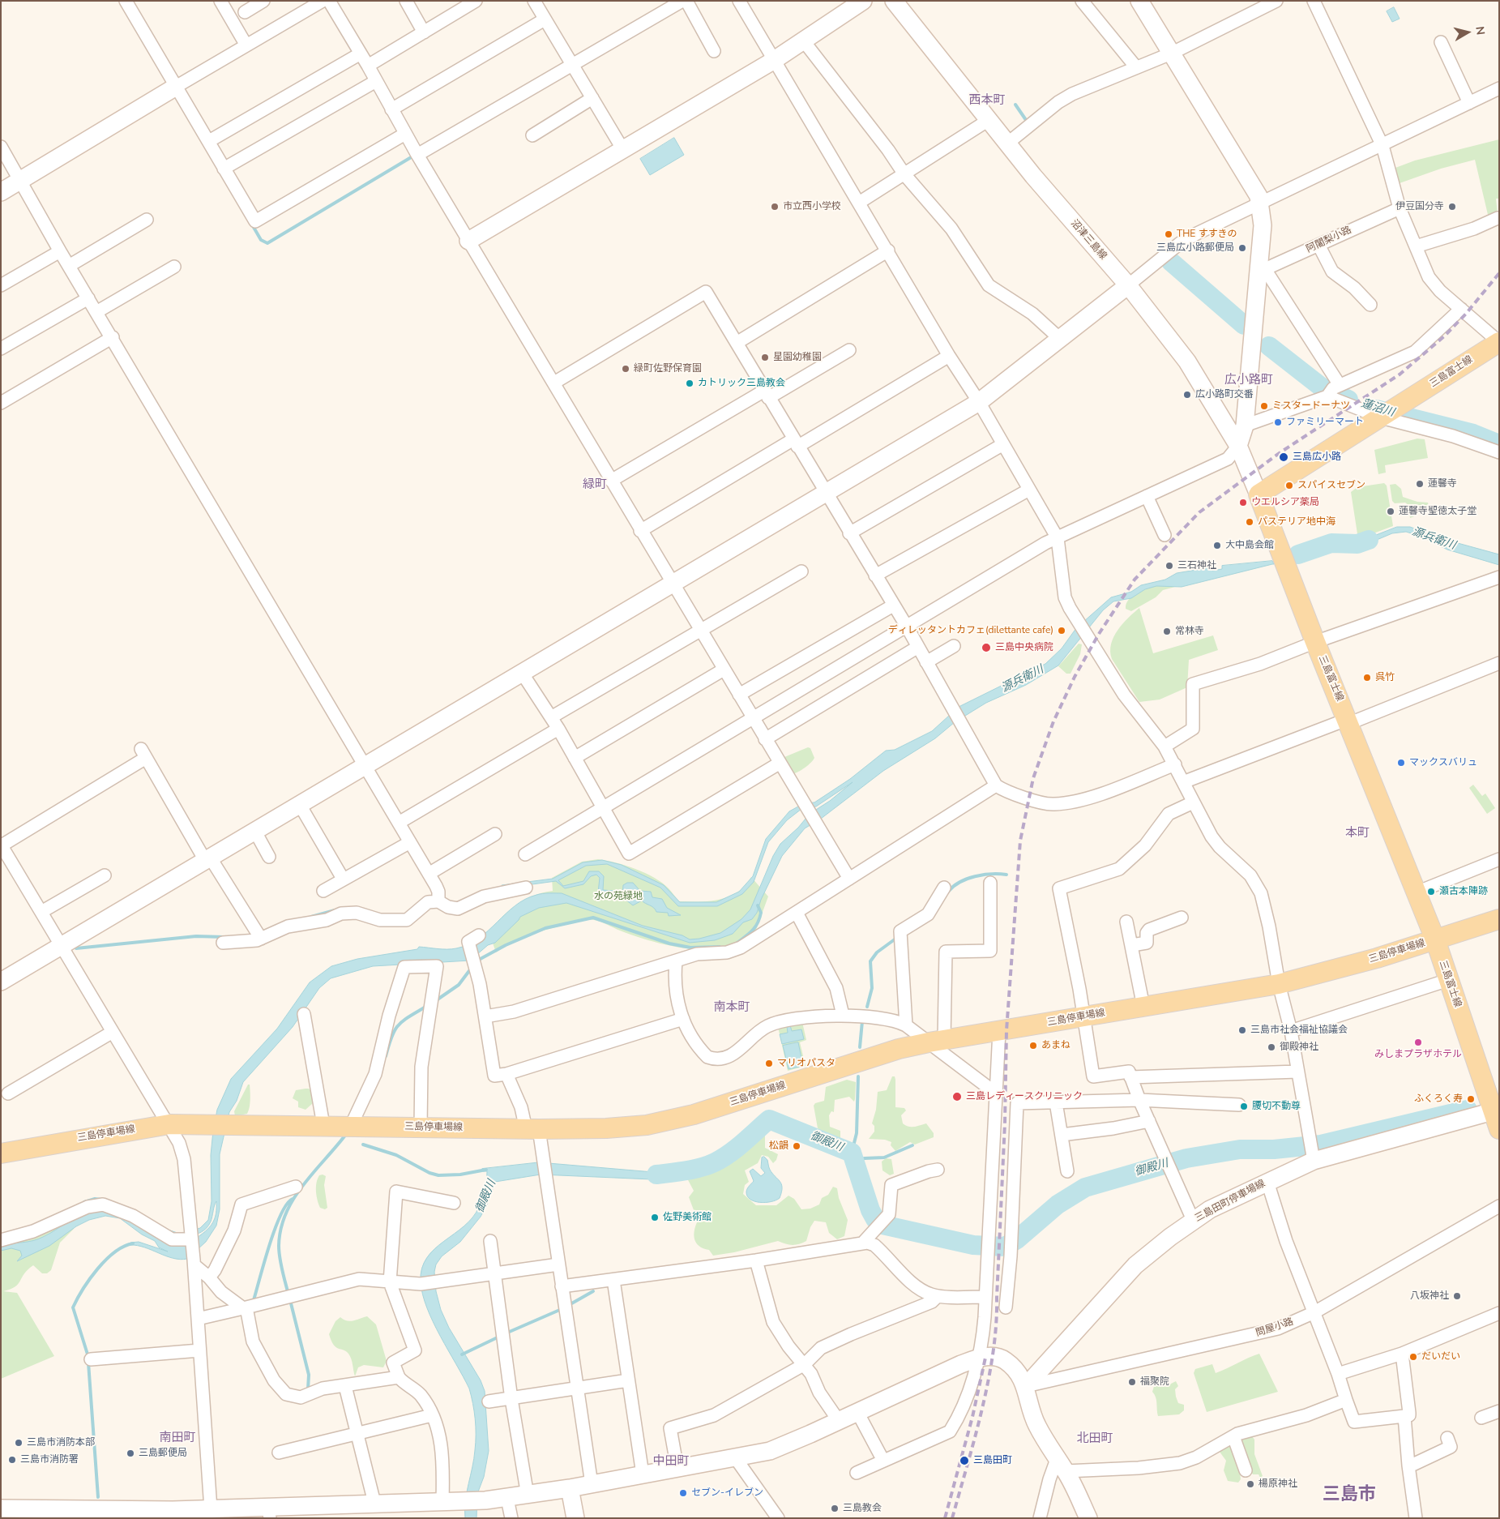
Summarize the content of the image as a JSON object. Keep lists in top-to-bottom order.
{
  "streets": {
    "main road": ["三島富士線", "三島停車場線"],
    "street": [
      "沼津三島線",
      "阿闍梨小路",
      "三島田町停車場線",
      "問屋小路"
    ]
  },
  "crossings": [
    ["沼津三島線", "三島富士線"],
    ["三島富士線", "三島停車場線"],
    ["三島富士線", "三島田町停車場線"],
    ["三島田町停車場線", "問屋小路"]
  ],
  "districts": [
    "西本町",
    "広小路町",
    "緑町",
    "本町",
    "南本町",
    "南田町",
    "北田町",
    "中田町",
    "三島市"
  ],
  "water": ["蓮沼川", "源兵衛川", "御殿川"],
  "parks": ["水の苑緑地"],
  "places": [
    "市立西小学校",
    "伊豆国分寺",
    "THE すすきの",
    "三島広小路郵便局",
    "星園幼稚園",
    "緑町佐野保育園",
    "カトリック三島教会",
    "広小路町交番",
    "ミスタードーナツ",
    "ファミリーマート",
    "三島広小路",
    "蓮馨寺",
    "スパイスセブン",
    "ウエルシア薬局",
    "蓮馨寺聖徳太子堂",
    "パステリア地中海",
    "大中島会館",
    "三石神社",
    "ディレッタントカフェ(dilettante cafe)",
    "常林寺",
    "三島中央病院",
    "呉竹",
    "マックスバリュ",
    "瀬古本陣跡",
    "三島市社会福祉協議会",
    "みしまプラザホテル",
    "あまね",
    "御殿神社",
    "マリオパスタ",
    "三島レディースクリニック",
    "ふくろく寿",
    "腰切不動尊",
    "松韻",
    "佐野美術館",
    "八坂神社",
    "だいだい",
    "福聚院",
    "三島市消防本部",
    "三島郵便局",
    "三島市消防署",
    "三島田町",
    "楊原神社",
    "セブン-イレブン",
    "三島教会"
  ],
  "north": "right"
}
